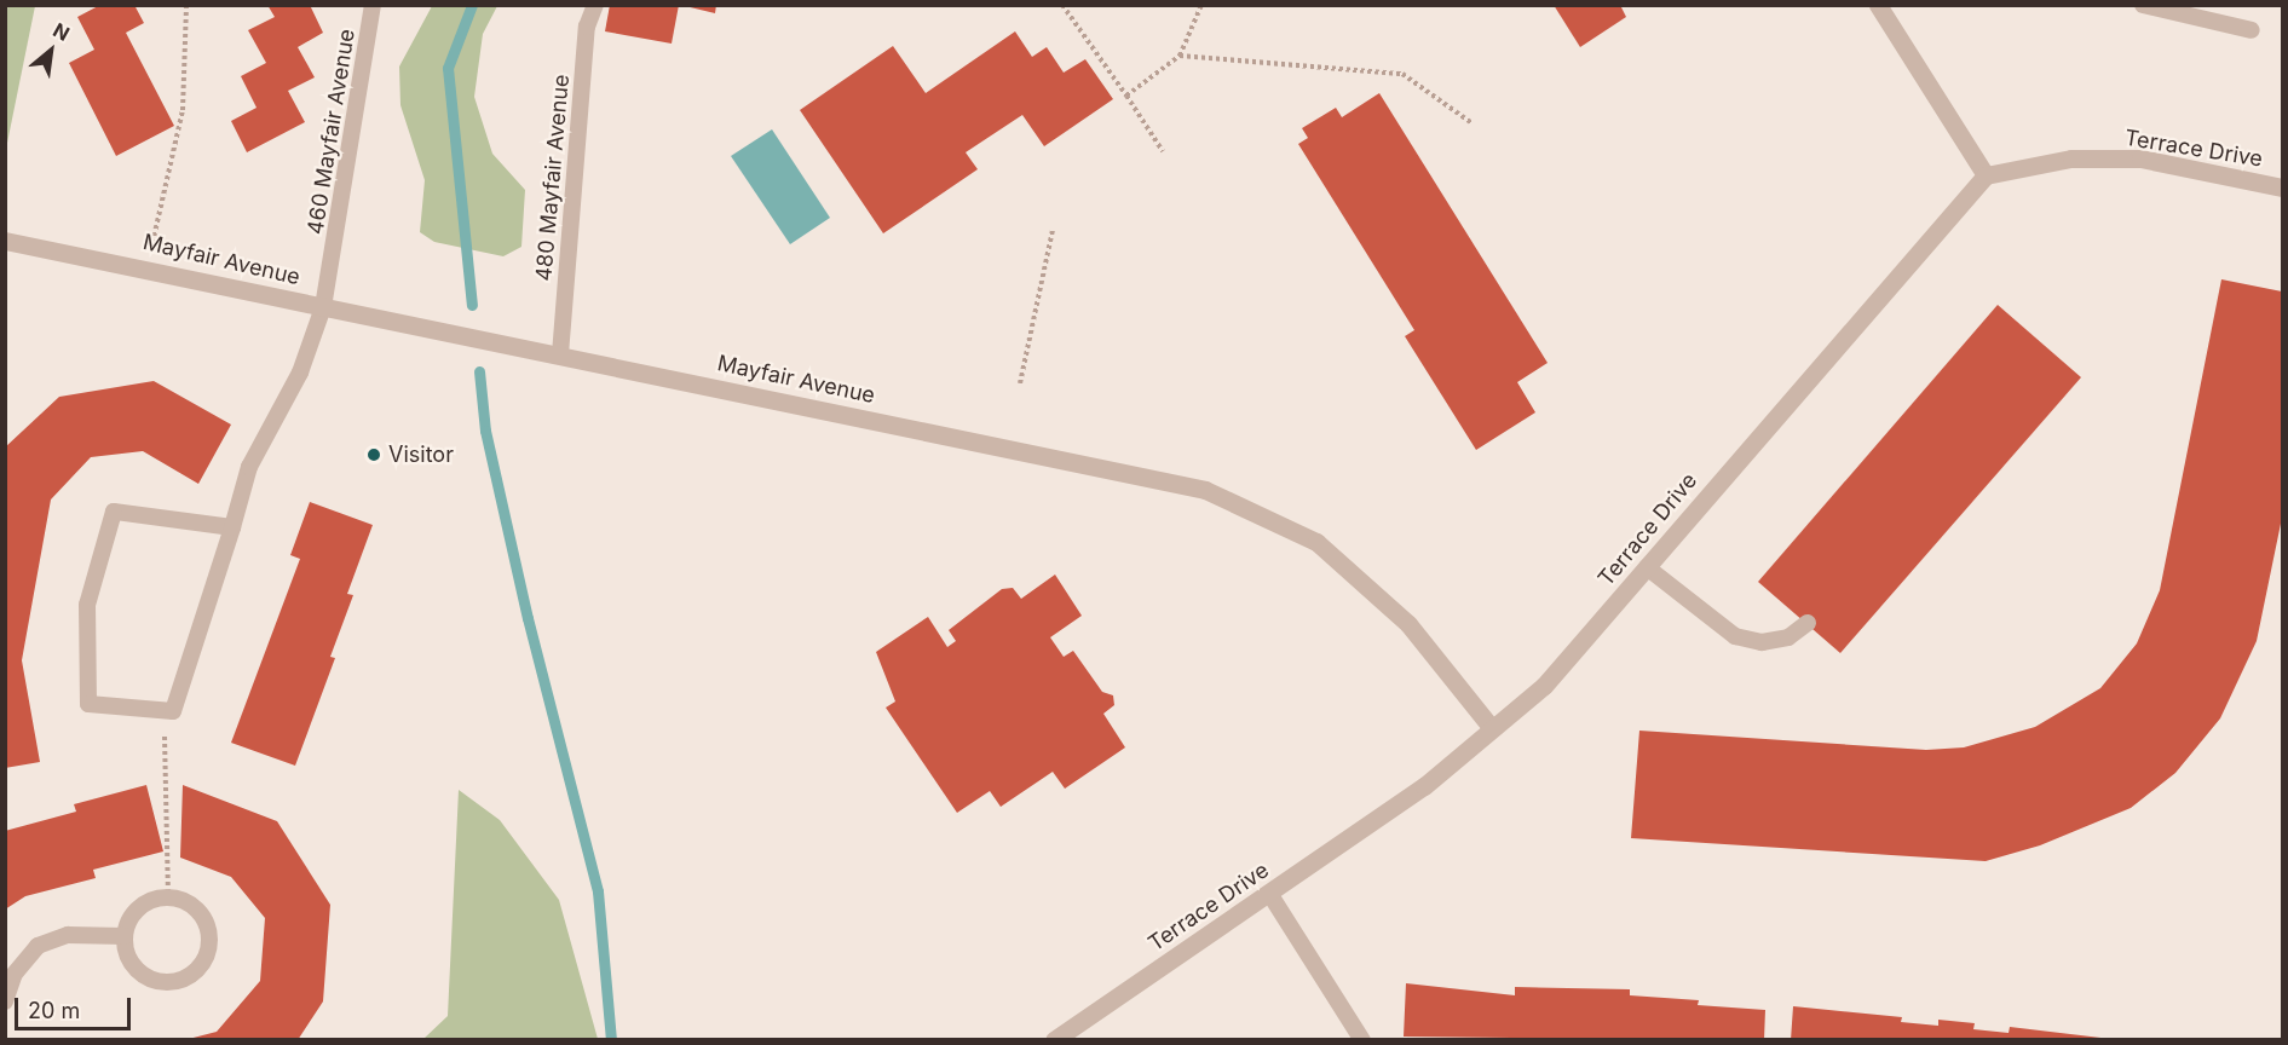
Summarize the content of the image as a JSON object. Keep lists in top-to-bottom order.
{
  "streets": {
    "street": ["Terrace Drive", "Mayfair Avenue"],
    "lane": ["460 Mayfair Avenue", "480 Mayfair Avenue"]
  },
  "crossings": [
    ["460 Mayfair Avenue", "Mayfair Avenue"],
    ["Terrace Drive", "Mayfair Avenue"],
    ["480 Mayfair Avenue", "Mayfair Avenue"]
  ],
  "places": ["Visitor"],
  "scale_bar": "20 m",
  "north": "top right"
}
